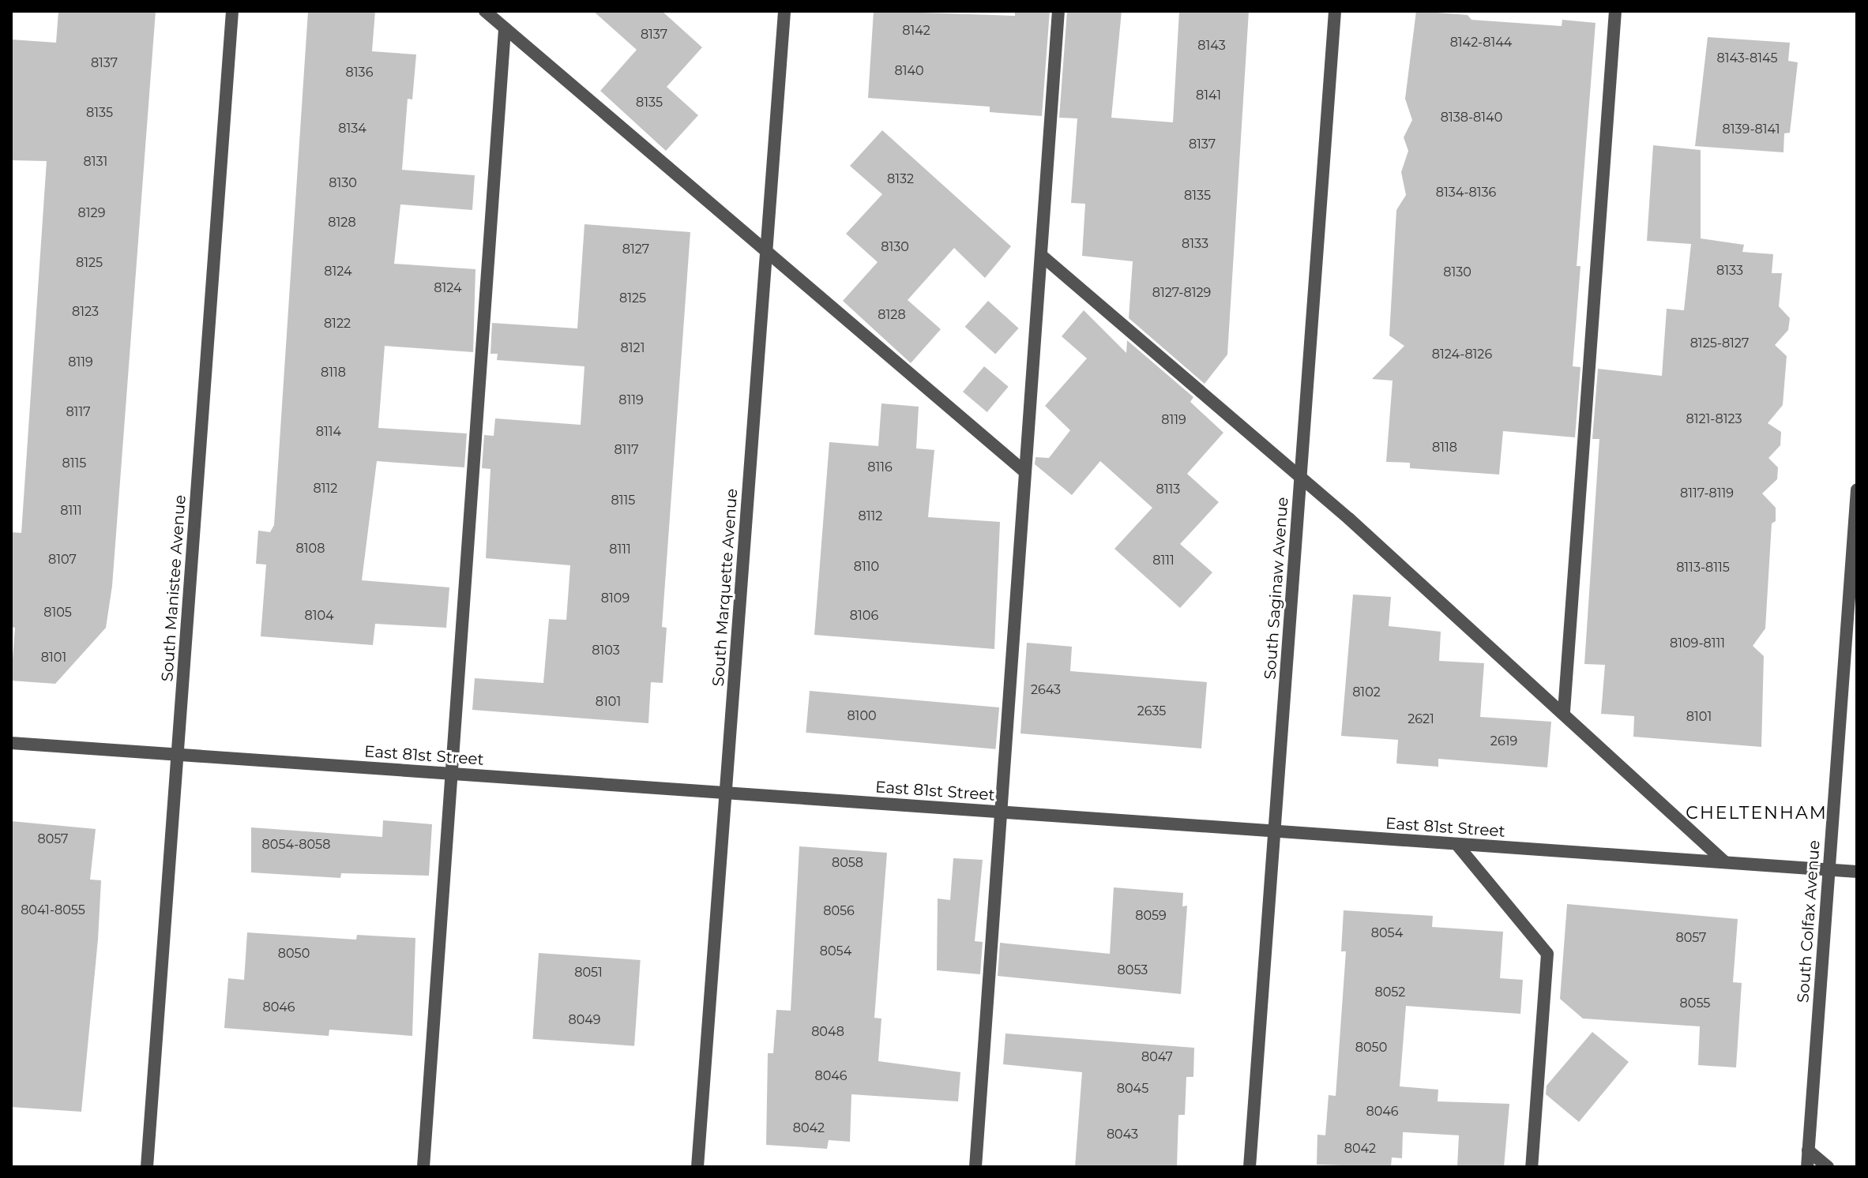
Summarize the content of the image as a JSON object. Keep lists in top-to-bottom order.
{
  "streets": {
    "street": [
      "South Marquette Avenue",
      "South Manistee Avenue",
      "South Saginaw Avenue",
      "East 81st Street",
      "South Colfax Avenue"
    ]
  },
  "crossings": [
    ["South Marquette Avenue", "East 81st Street"],
    ["South Manistee Avenue", "East 81st Street"],
    ["South Saginaw Avenue", "East 81st Street"],
    ["East 81st Street", "South Colfax Avenue"]
  ],
  "districts": ["CHELTENHAM"],
  "house_numbers": [
    "8142",
    "8137",
    "8142-8144",
    "8143",
    "8143-8145",
    "8137",
    "8140",
    "8136",
    "8141",
    "8135",
    "8135",
    "8138-8140",
    "8134",
    "8139-8141",
    "8137",
    "8131",
    "8132",
    "8130",
    "8134-8136",
    "8135",
    "8129",
    "8128",
    "8133",
    "8130",
    "8127",
    "8125",
    "8133",
    "8124",
    "8130",
    "8124",
    "8127-8129",
    "8125",
    "8123",
    "8128",
    "8122",
    "8125-8127",
    "8121",
    "8124-8126",
    "8119",
    "8118",
    "8119",
    "8117",
    "8121-8123",
    "8119",
    "8114",
    "8118",
    "8117",
    "8115",
    "8116",
    "8112",
    "8113",
    "8117-8119",
    "8115",
    "8111",
    "8112",
    "8108",
    "8111",
    "8107",
    "8111",
    "8110",
    "8113-8115",
    "8109",
    "8105",
    "8104",
    "8106",
    "8109-8111",
    "8103",
    "8101",
    "2643",
    "8102",
    "8101",
    "2635",
    "8100",
    "8101",
    "2621",
    "2619",
    "8057",
    "8054-8058",
    "8058",
    "8041-8055",
    "8056",
    "8059",
    "8054",
    "8057",
    "8054",
    "8050",
    "8053",
    "8051",
    "8052",
    "8055",
    "8046",
    "8049",
    "8048",
    "8050",
    "8047",
    "8046",
    "8045",
    "8046",
    "8042",
    "8043",
    "8042"
  ]
}
